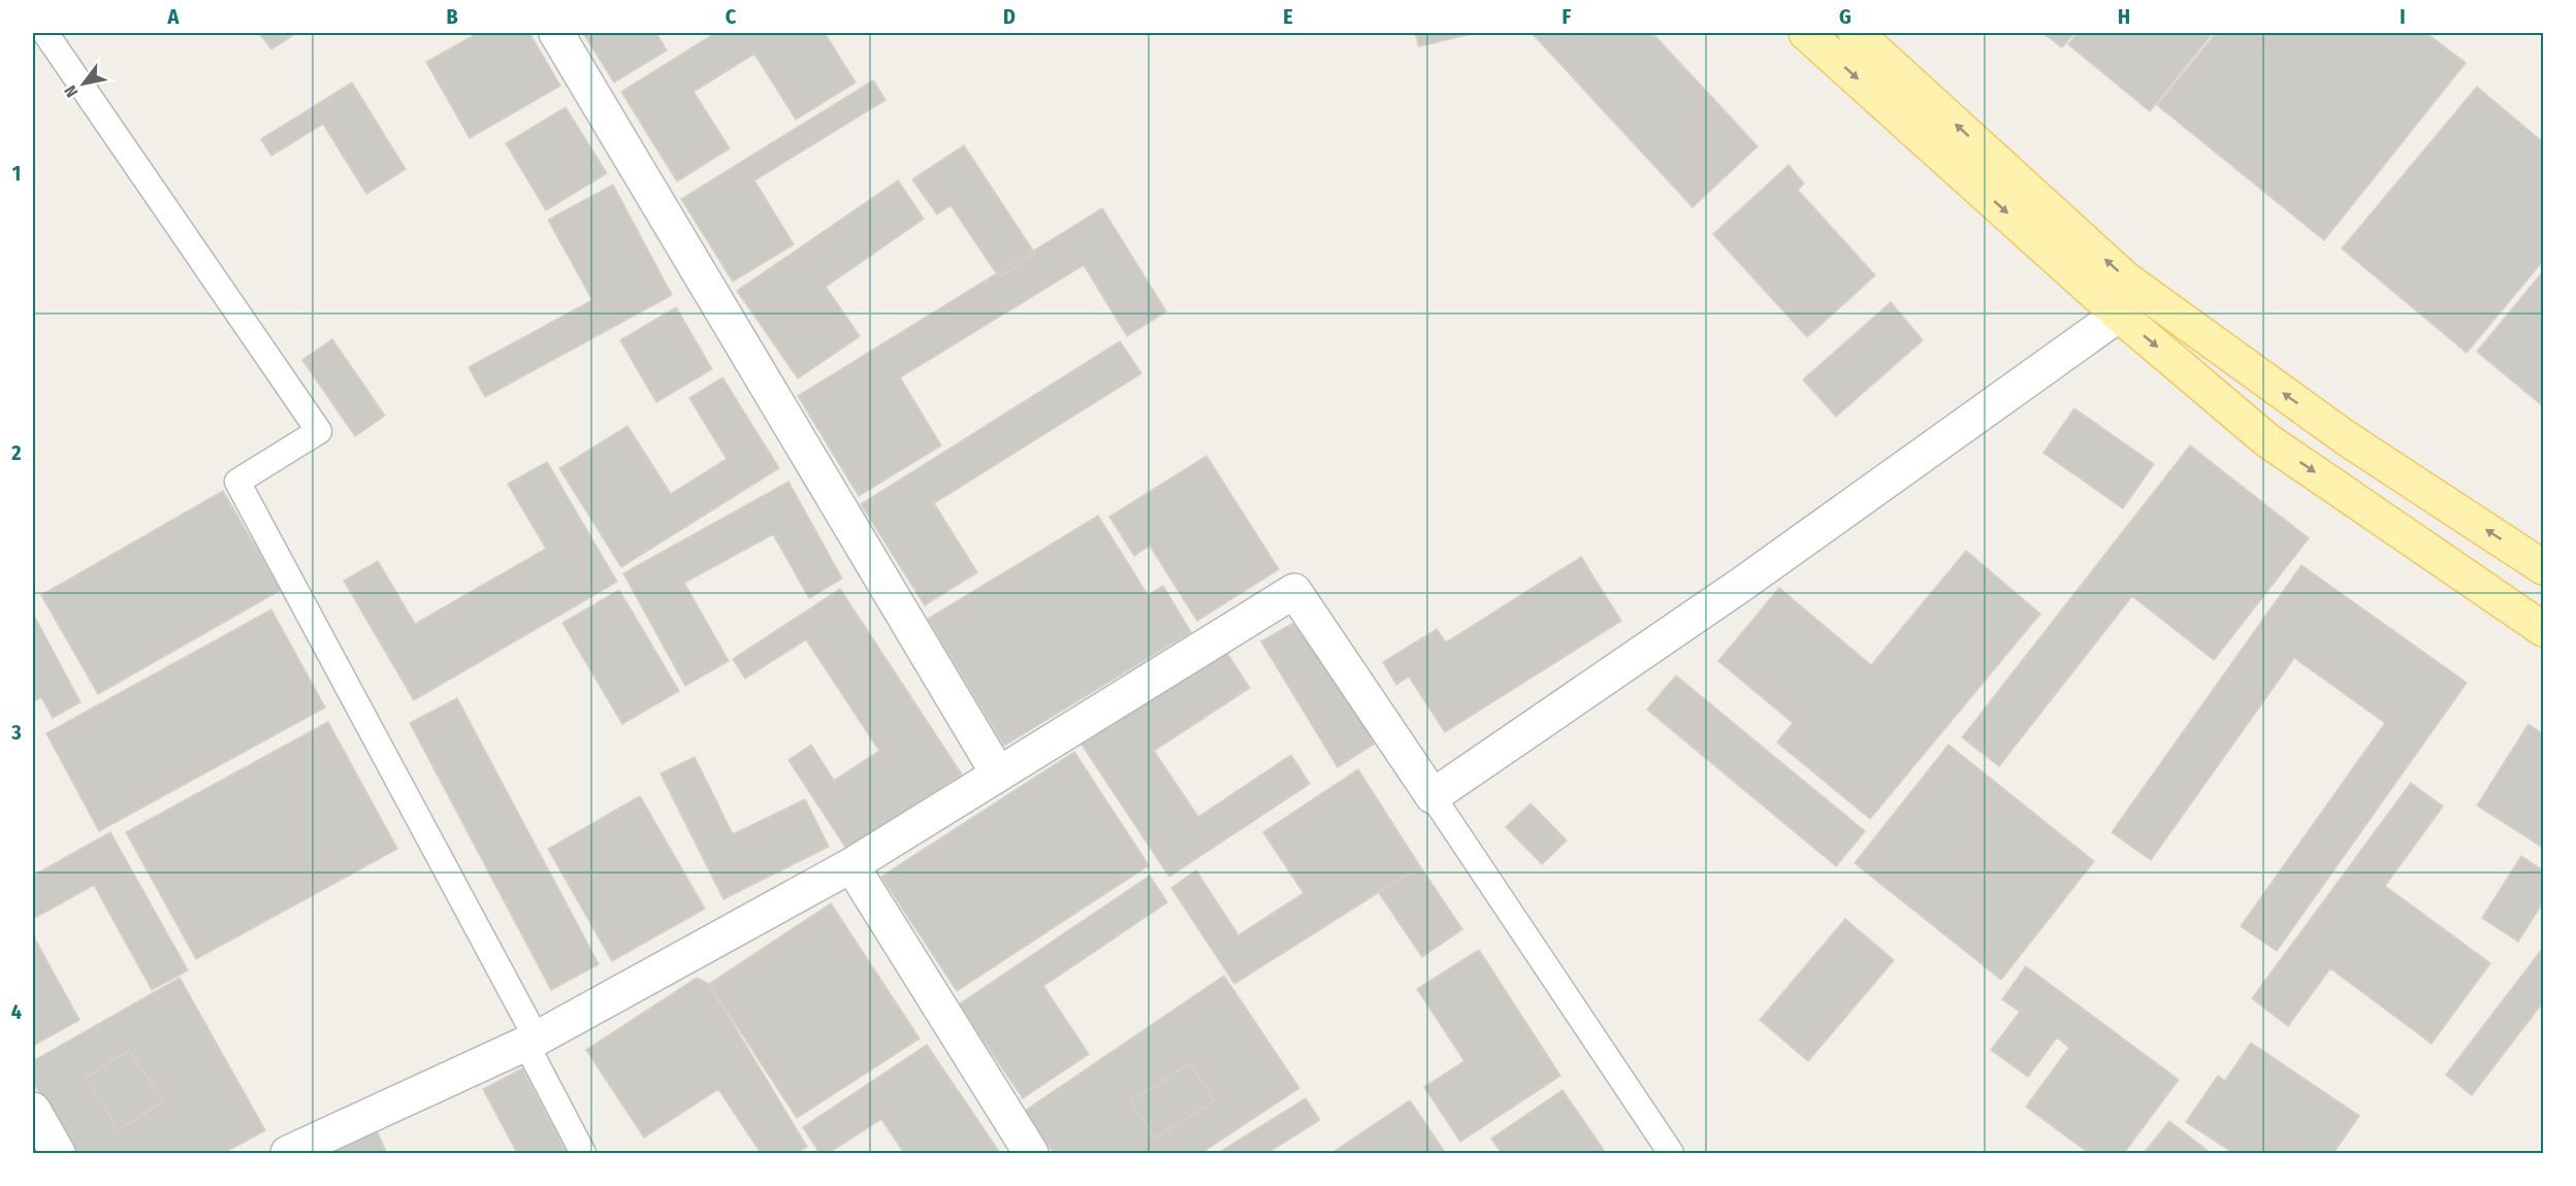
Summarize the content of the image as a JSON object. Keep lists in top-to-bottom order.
{
  "north": "bottom left",
  "grid": {
    "columns": [
      "A",
      "B",
      "C",
      "D",
      "E",
      "F",
      "G",
      "H",
      "I"
    ],
    "rows": [
      "1",
      "2",
      "3",
      "4"
    ]
  }
}
